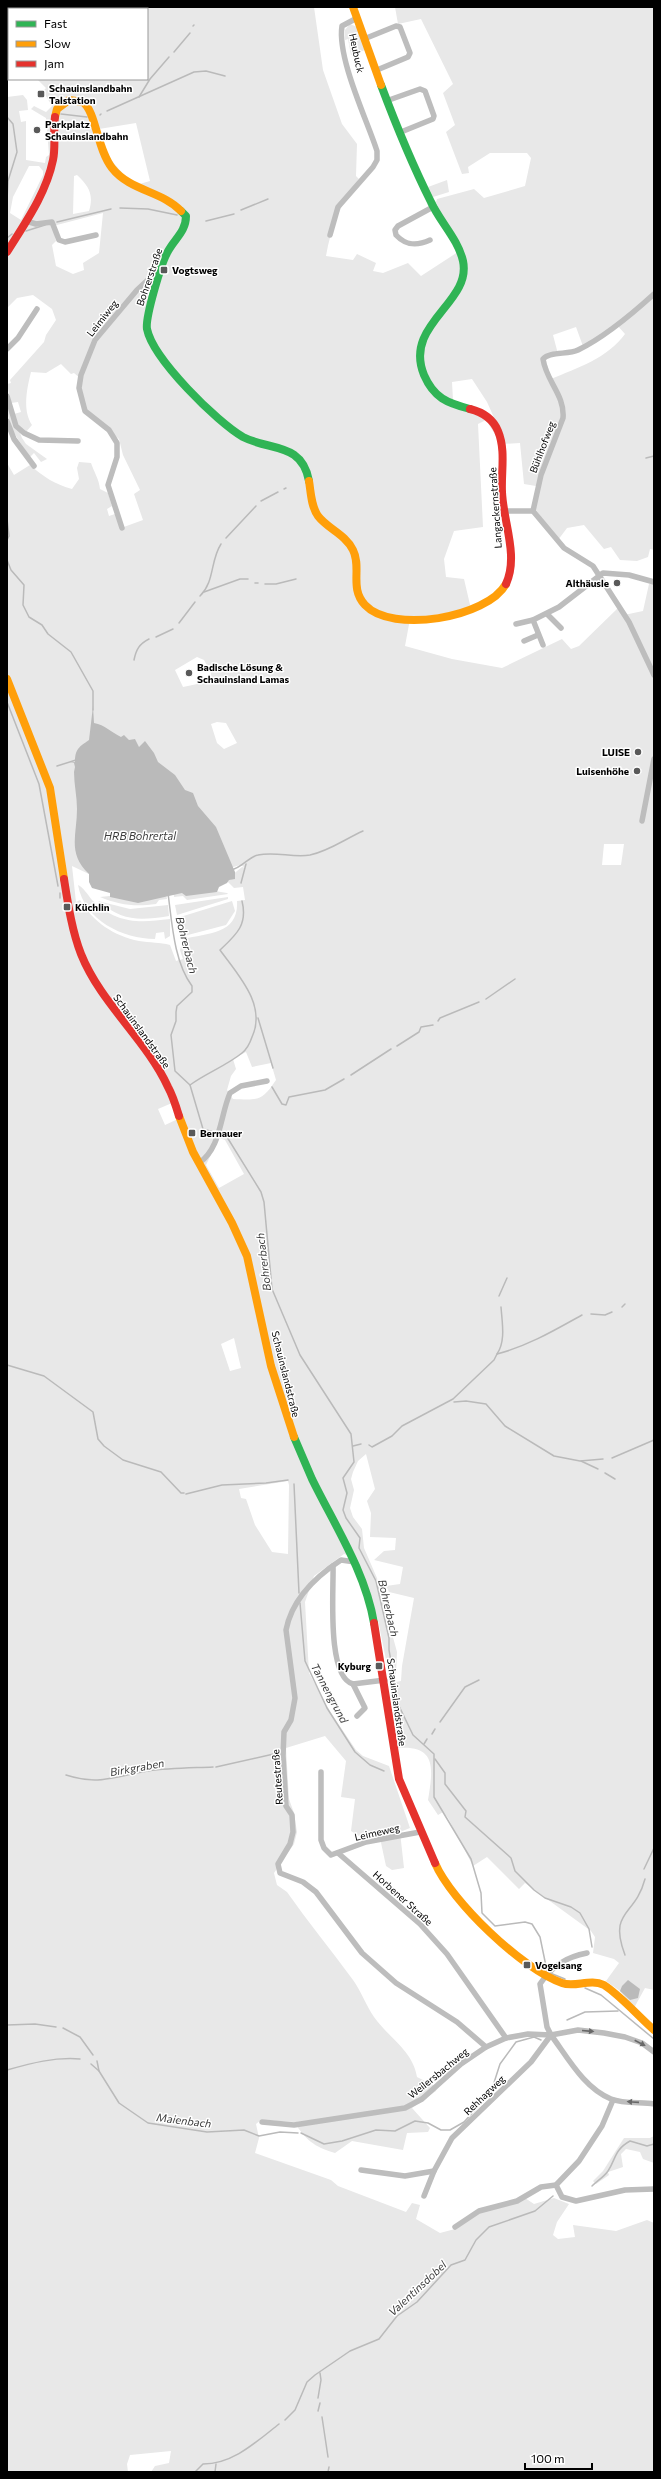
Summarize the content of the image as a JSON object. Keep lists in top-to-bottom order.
{
  "streets": {
    "street": [
      "Heubuck",
      "Bohrerstraße",
      "Leimiweg",
      "Bühlhofweg",
      "Langackernstraße",
      "Schauinslandstraße",
      "Reutestraße",
      "Leimeweg",
      "Horbener Straße",
      "Weilersbachweg",
      "Rehhagweg"
    ]
  },
  "crossings": [
    ["Heubuck", "Langackernstraße"],
    ["Bohrerstraße", "Leimiweg"],
    ["Bohrerstraße", "Langackernstraße"],
    ["Schauinslandstraße", "Reutestraße"],
    ["Schauinslandstraße", "Leimeweg"],
    ["Reutestraße", "Weilersbachweg"],
    ["Leimeweg", "Horbener Straße"],
    ["Horbener Straße", "Weilersbachweg"],
    ["Weilersbachweg", "Rehhagweg"]
  ],
  "water": [
    "HRB Bohrertal",
    "Bohrerbach",
    "Tannengrund",
    "Birkgraben",
    "Maienbach",
    "Valentinsdobel"
  ],
  "places": {
    "transit": [
      "Schauinslandbahn Talstation",
      "Vogtsweg",
      "Küchlin",
      "Bernauer",
      "Kyburg",
      "Vogelsang"
    ],
    "other": [
      "Parkplatz Schauinslandbahn",
      "Althäusle",
      "Badische Lösung & Schauinsland Lamas",
      "LUISE",
      "Luisenhöhe"
    ]
  },
  "legend": ["Fast", "Slow", "Jam"],
  "scale_bar": "100 m"
}
